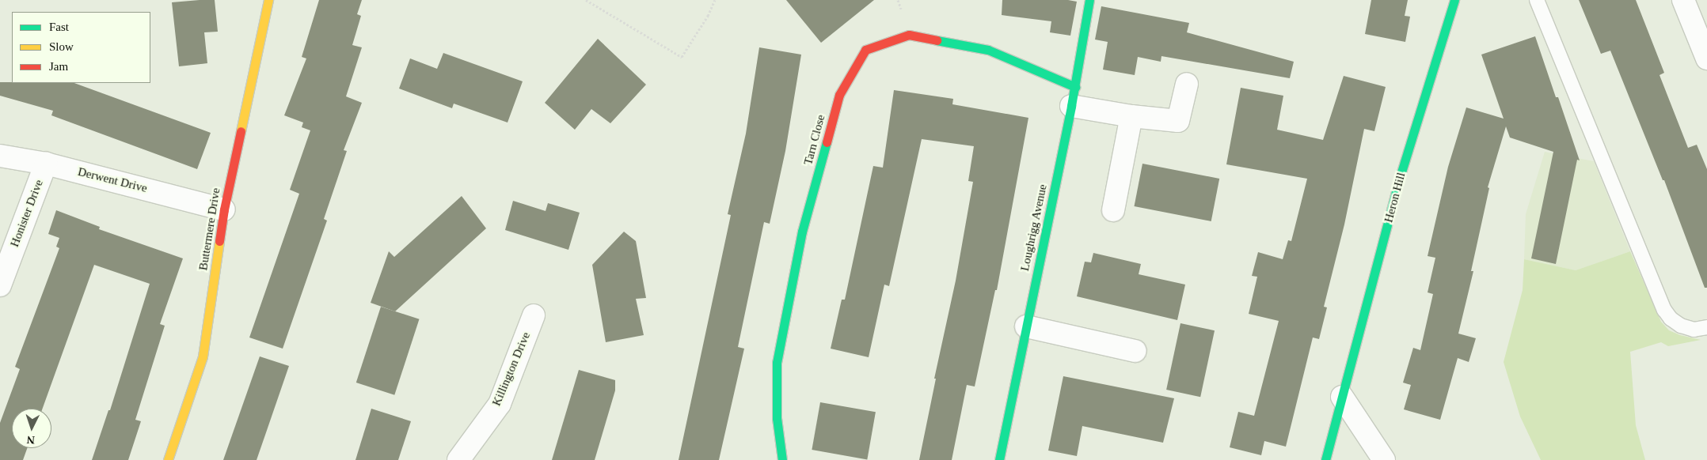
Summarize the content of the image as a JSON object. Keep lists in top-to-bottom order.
{
  "streets": {
    "street": [
      "Tarn Close",
      "Derwent Drive",
      "Heron Hill",
      "Honister Drive",
      "Loughrigg Avenue",
      "Buttermere Drive",
      "Killington Drive"
    ]
  },
  "crossings": [
    ["Tarn Close", "Loughrigg Avenue"],
    ["Derwent Drive", "Honister Drive"],
    ["Derwent Drive", "Buttermere Drive"]
  ],
  "legend": ["Fast", "Slow", "Jam"],
  "north": "bottom"
}
